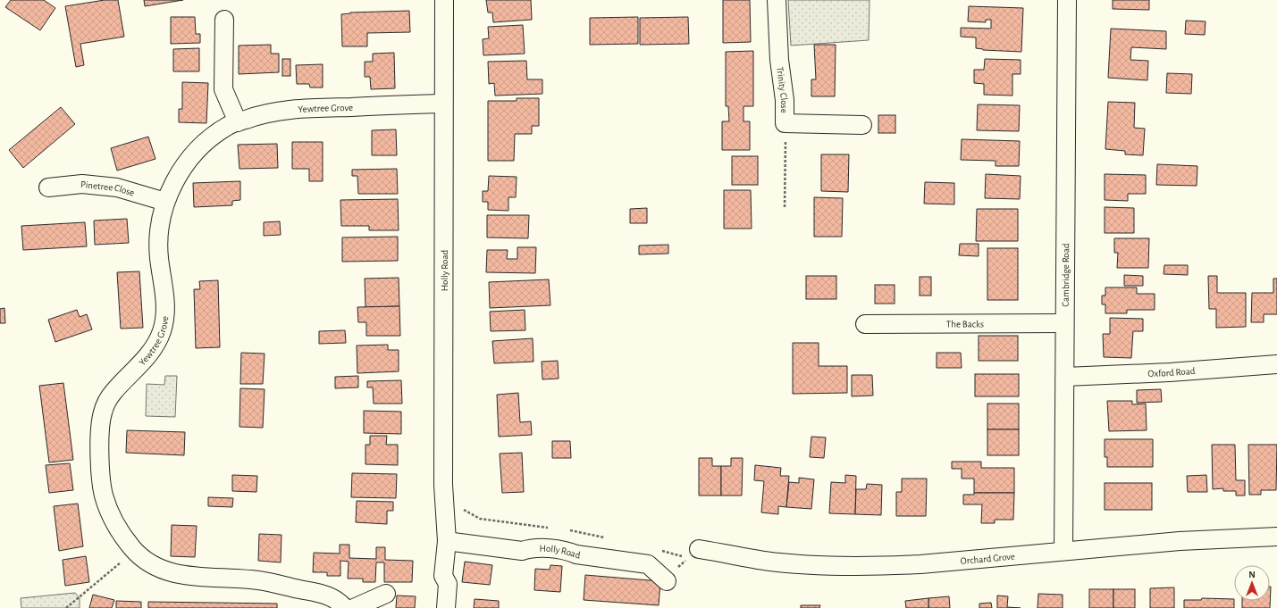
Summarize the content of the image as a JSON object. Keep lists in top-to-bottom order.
{
  "streets": {
    "street": [
      "Trinity Close",
      "Yewtree Grove",
      "Pinetree Close",
      "Holly Road",
      "Cambridge Road",
      "The Backs",
      "Oxford Road",
      "Orchard Grove"
    ]
  },
  "crossings": [
    ["Yewtree Grove", "Pinetree Close"],
    ["Yewtree Grove", "Holly Road"],
    ["Cambridge Road", "The Backs"],
    ["Cambridge Road", "Oxford Road"],
    ["Cambridge Road", "Orchard Grove"]
  ],
  "north": "top"
}
